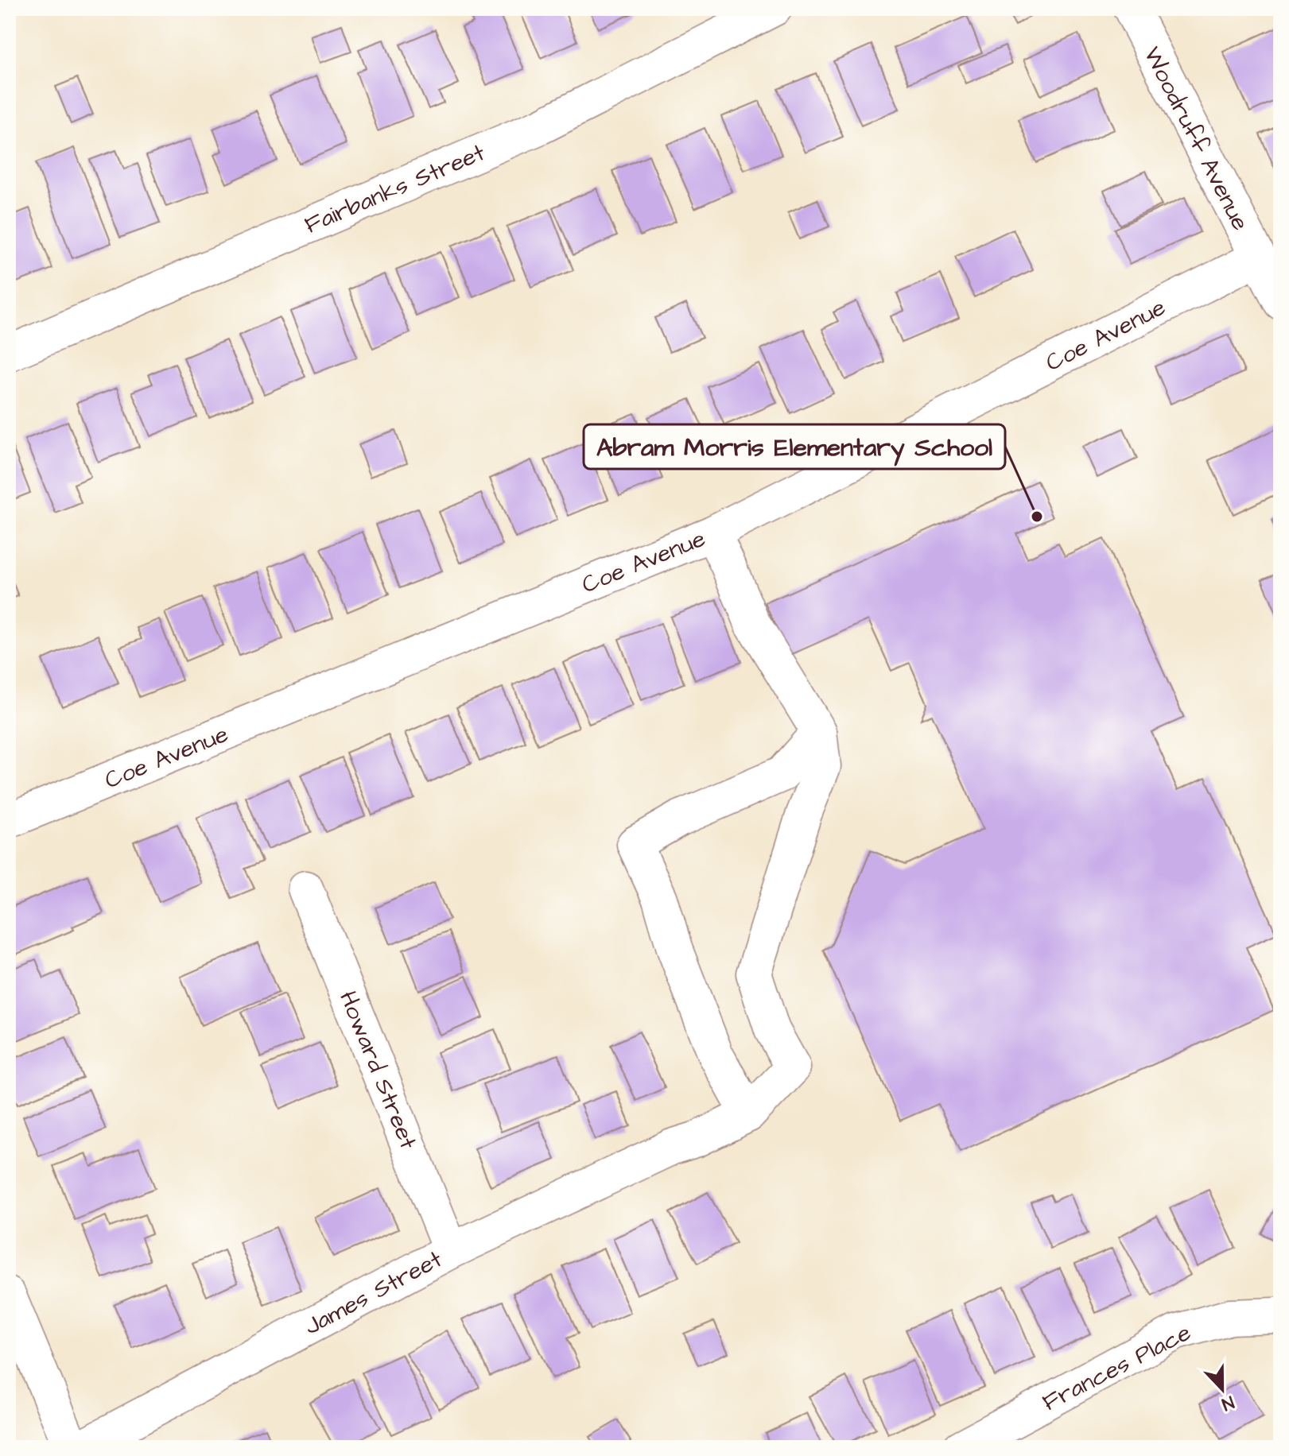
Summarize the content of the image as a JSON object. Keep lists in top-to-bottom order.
{
  "streets": {
    "street": [
      "Woodruff Avenue",
      "Fairbanks Street",
      "Coe Avenue",
      "Howard Street",
      "James Street",
      "Frances Place"
    ]
  },
  "crossings": [
    ["Woodruff Avenue", "Coe Avenue"],
    ["Howard Street", "James Street"]
  ],
  "places": ["Abram Morris Elementary School"],
  "north": "bottom"
}
